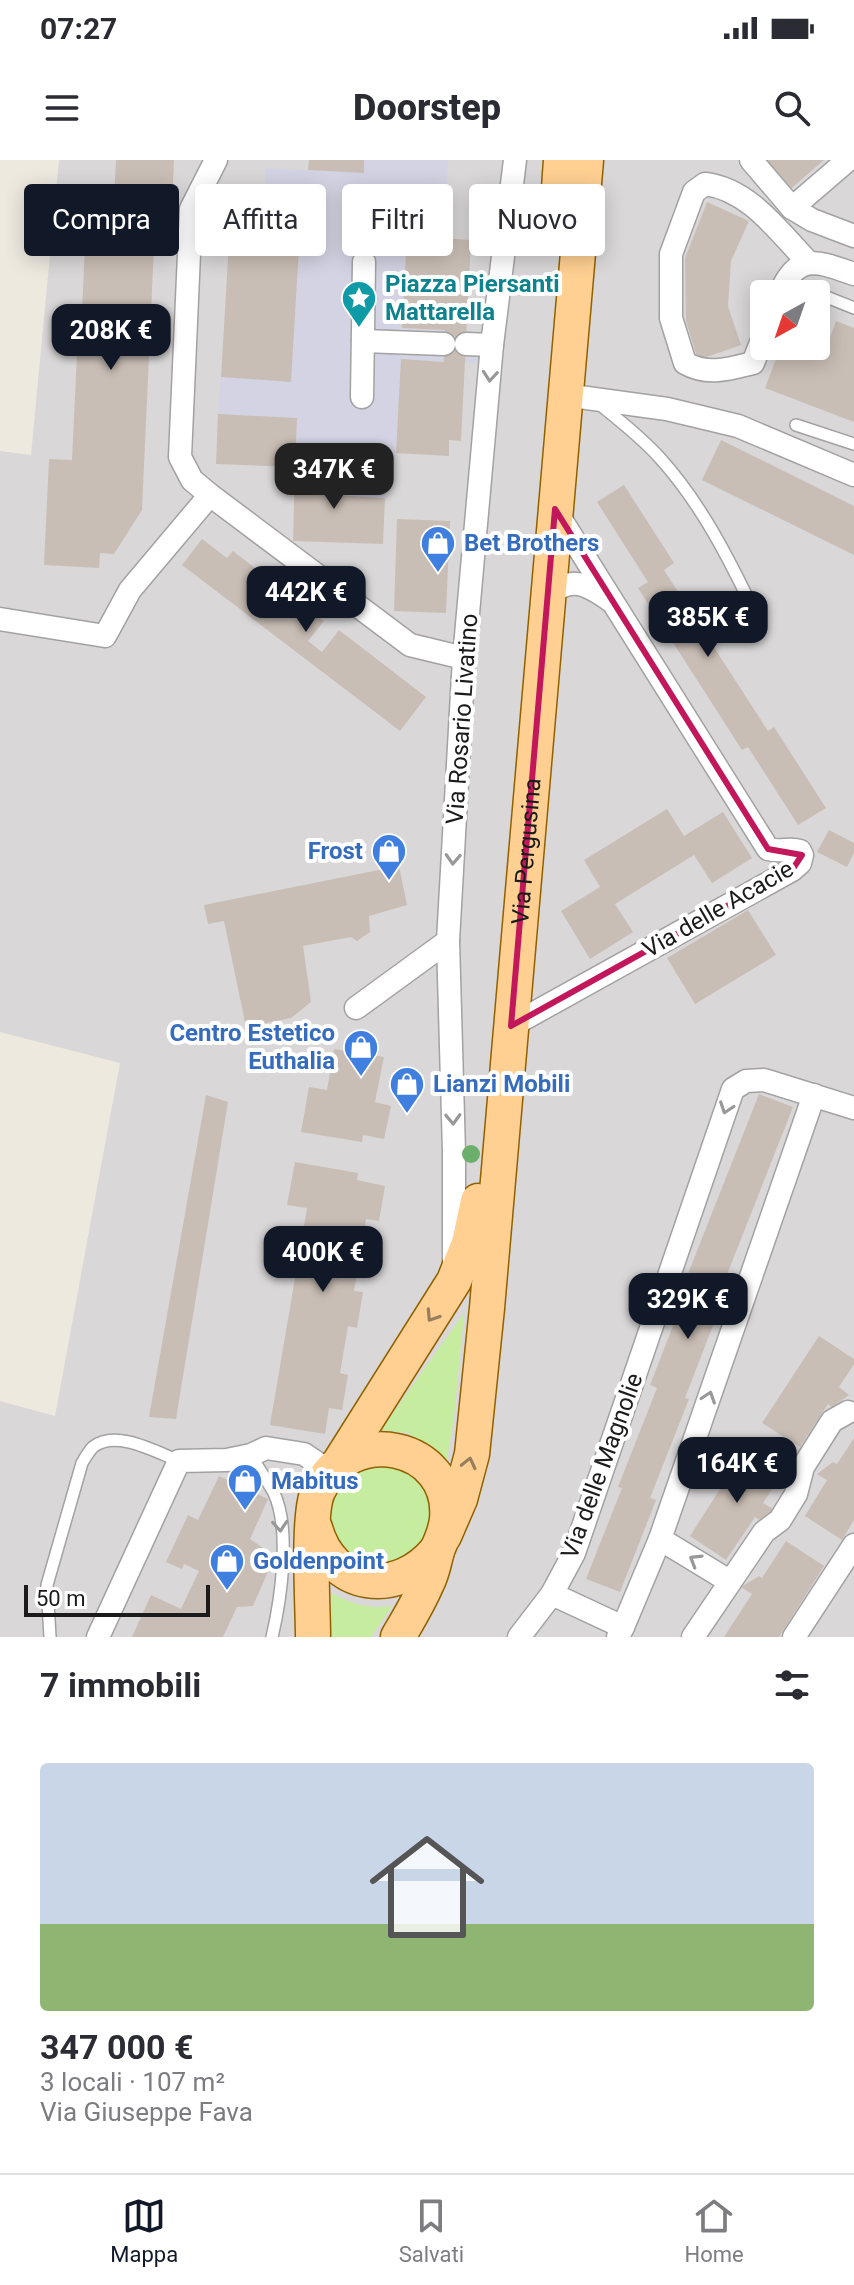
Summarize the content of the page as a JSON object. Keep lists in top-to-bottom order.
{
  "streets": {
    "main road": ["Via Pergusina"],
    "street": ["Via Rosario Livatino", "Via delle Acacie", "Via delle Magnolie"]
  },
  "crossings": [
    ["Via Rosario Livatino", "Via Pergusina"],
    ["Via Pergusina", "Via delle Acacie"]
  ],
  "one_way": ["Via Rosario Livatino"],
  "places": {
    "place": ["Piazza Piersanti Mattarella"],
    "shop": [
      "Bet Brothers",
      "Frost",
      "Centro Estetico Euthalia",
      "Lianzi Mobili",
      "Mabitus",
      "Goldenpoint"
    ]
  },
  "scale_bar": "50 m",
  "north": "bottom left",
  "page": {
    "status": "07:27",
    "header": "Doorstep",
    "chip": [
      "Compra",
      "Affitta",
      "Filtri",
      "Nuovo"
    ],
    "price": [
      "208K €",
      "347K €",
      "442K €",
      "385K €",
      "400K €",
      "329K €",
      "164K €"
    ],
    "scale": "50 m",
    "heading": "7 immobili",
    "list": [
      {
        "name": "347 000 €",
        "note": "3 locali · 107 m² · Via Giuseppe Fava"
      }
    ],
    "tabs": ["Mappa", "Salvati", "Home"]
  }
}
